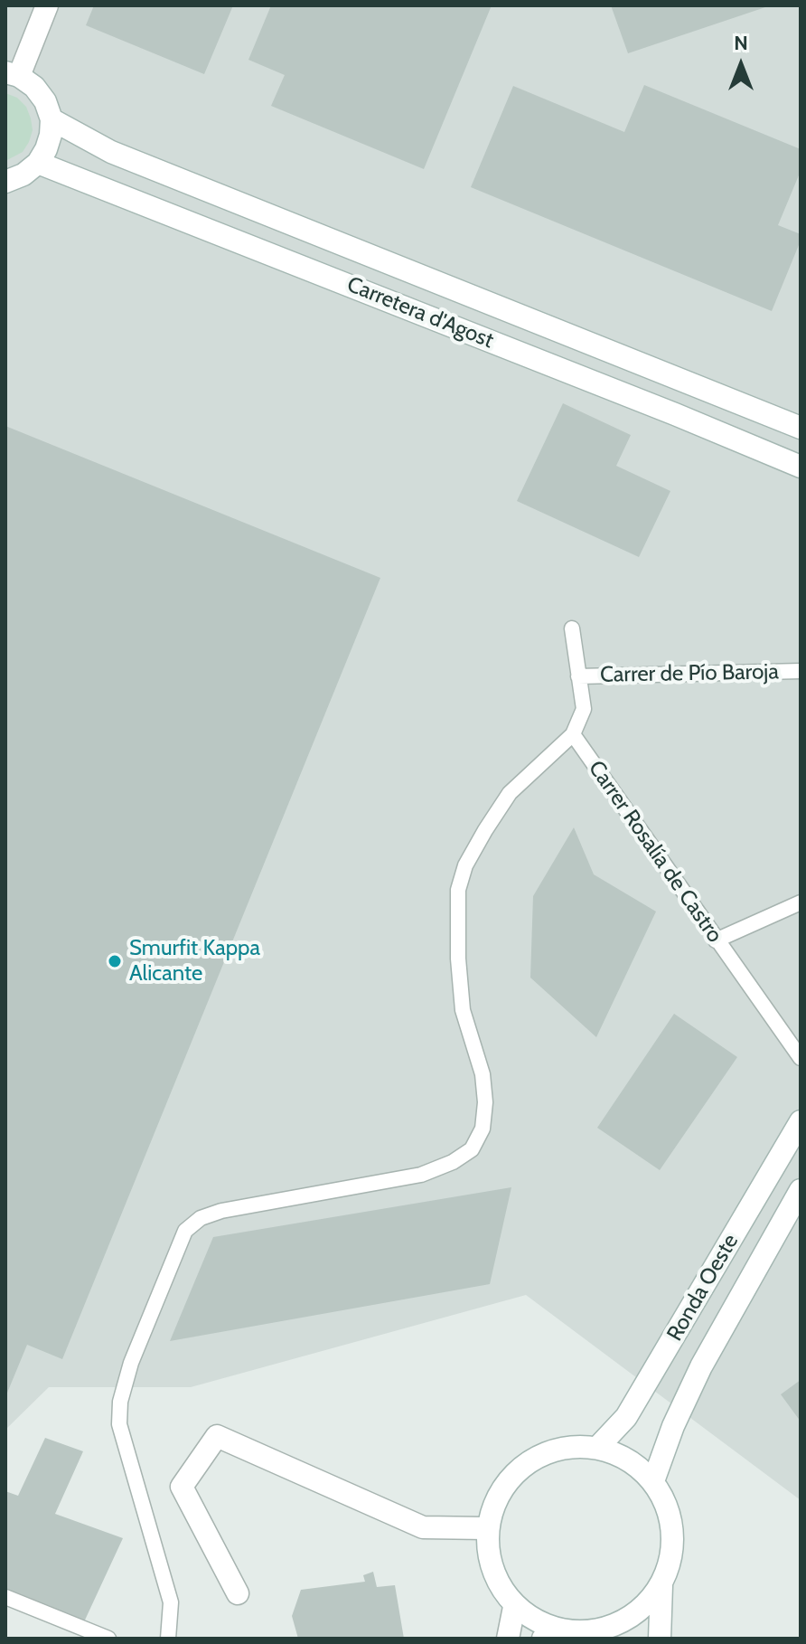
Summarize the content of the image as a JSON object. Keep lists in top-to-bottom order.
{
  "streets": {
    "main road": ["Carretera d'Agost", "Ronda Oeste"],
    "lane": ["Carrer de Pío Baroja", "Carrer Rosalía de Castro"]
  },
  "places": ["Smurfit Kappa Alicante"],
  "north": "top"
}
